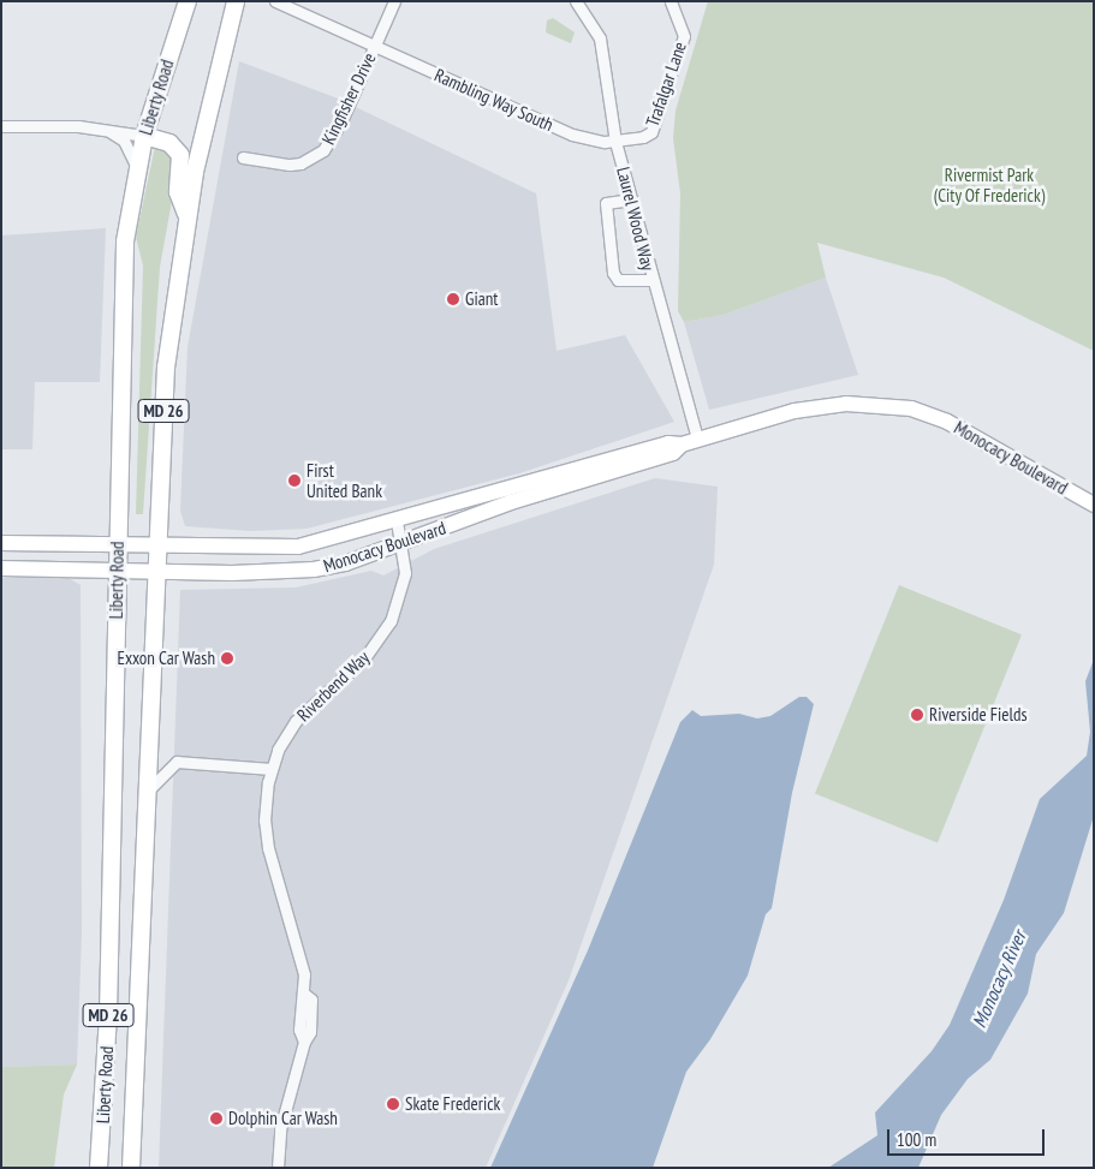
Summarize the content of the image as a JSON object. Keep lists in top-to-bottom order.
{
  "streets": {
    "main road": ["Liberty Road", "MD 26", "Monocacy Boulevard"],
    "street": [
      "Trafalgar Lane",
      "Kingfisher Drive",
      "Rambling Way South",
      "Laurel Wood Way",
      "Riverbend Way"
    ]
  },
  "crossings": [
    ["Trafalgar Lane", "Rambling Way South"],
    ["Trafalgar Lane", "Laurel Wood Way"],
    ["Liberty Road", "Monocacy Boulevard"],
    ["Kingfisher Drive", "Rambling Way South"],
    ["Rambling Way South", "Laurel Wood Way"],
    ["Laurel Wood Way", "Monocacy Boulevard"],
    ["Monocacy Boulevard", "Riverbend Way"]
  ],
  "water": ["Monocacy River"],
  "parks": ["Rivermist Park (City Of Frederick)"],
  "places": [
    "Giant",
    "First United Bank",
    "Exxon Car Wash",
    "Riverside Fields",
    "Skate Frederick",
    "Dolphin Car Wash"
  ],
  "scale_bar": "100 m"
}
